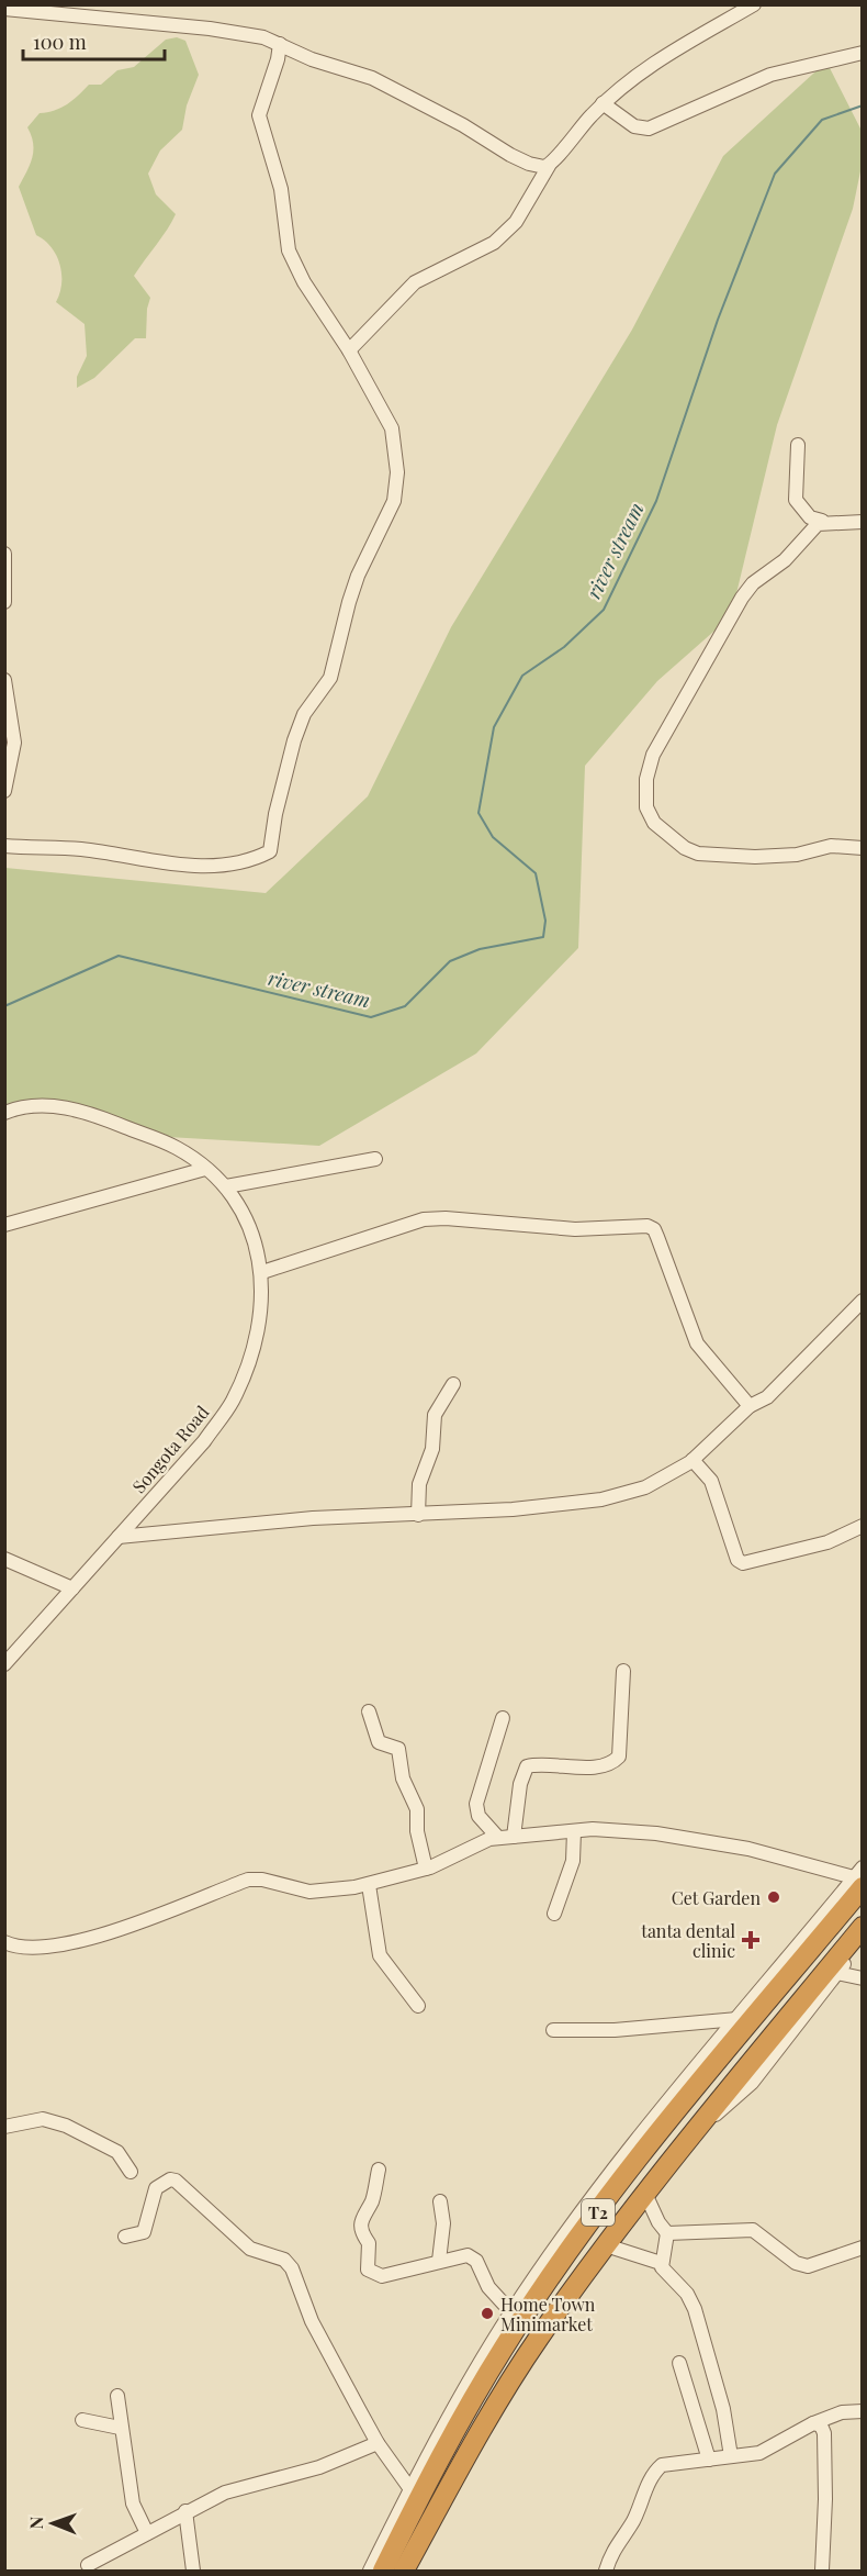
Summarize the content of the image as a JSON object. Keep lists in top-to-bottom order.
{
  "streets": {
    "highway": ["T2"],
    "street": ["Songota Road"]
  },
  "water": ["river stream"],
  "places": {
    "other": ["Cet Garden", "Home Town Minimarket"],
    "health": ["tanta dental clinic"]
  },
  "scale_bar": "100 m",
  "north": "left"
}
